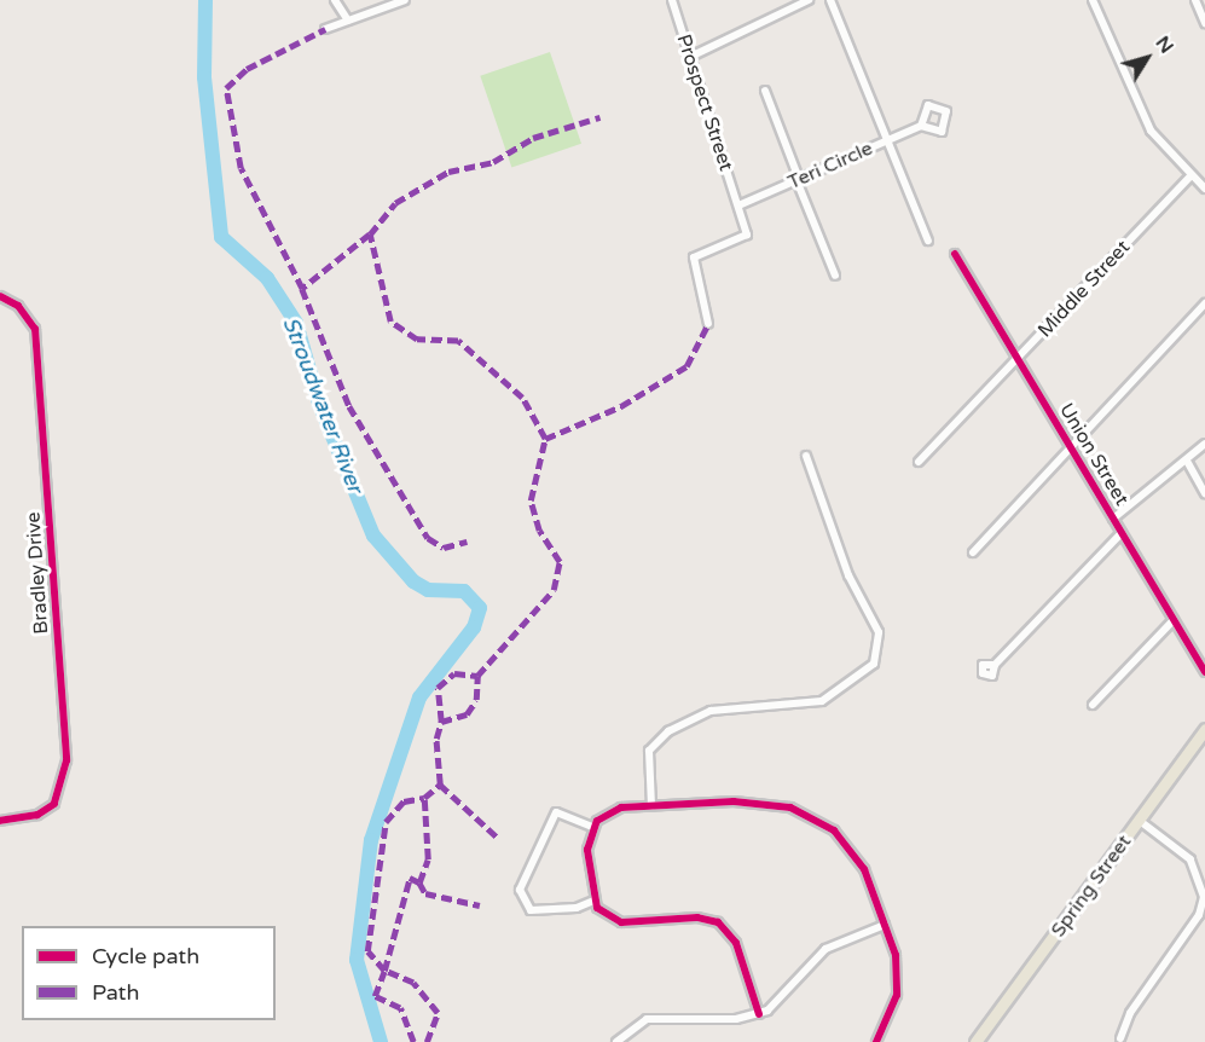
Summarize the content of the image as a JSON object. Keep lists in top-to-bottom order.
{
  "streets": {
    "main road": ["Spring Street"],
    "street": [
      "Prospect Street",
      "Teri Circle",
      "Middle Street",
      "Union Street",
      "Bradley Drive"
    ]
  },
  "crossings": [
    ["Prospect Street", "Teri Circle"],
    ["Middle Street", "Union Street"]
  ],
  "water": ["Stroudwater River"],
  "legend": ["Cycle path", "Path"],
  "north": "top right"
}
